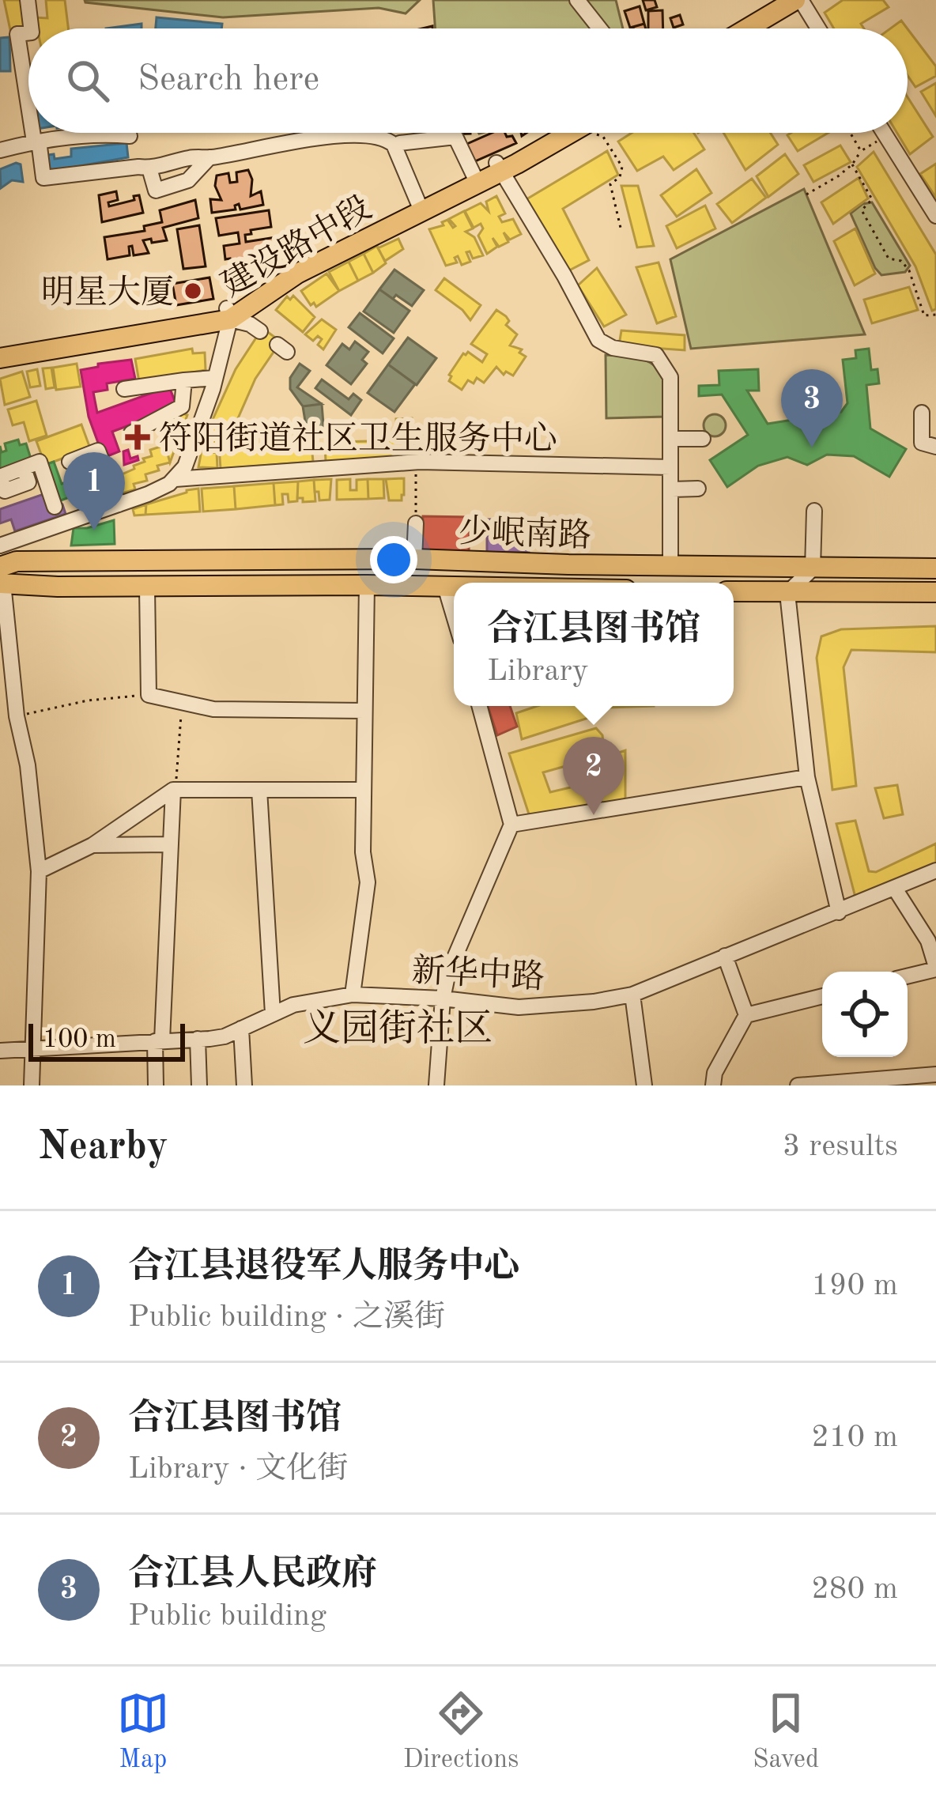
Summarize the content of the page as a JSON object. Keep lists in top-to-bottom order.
{
  "streets": {
    "main road": ["建设路中段", "少岷南路"],
    "street": ["新华中路"]
  },
  "districts": ["义园街社区"],
  "places": {
    "other": ["明星大厦"],
    "health": ["符阳街道社区卫生服务中心"]
  },
  "scale_bar": "100 m",
  "page": {
    "search": "Search here",
    "pins": ["3", "1", "2"],
    "popup": ["合江县图书馆", "Library"],
    "scale": "100 m",
    "heading": ["Nearby", "3 results"],
    "list": [
      {
        "mark": "1",
        "name": "合江县退役军人服务中心",
        "note": "Public building · 之溪街",
        "value": "190 m"
      },
      {
        "mark": "2",
        "name": "合江县图书馆",
        "note": "Library · 文化街",
        "value": "210 m"
      },
      {
        "mark": "3",
        "name": "合江县人民政府",
        "note": "Public building",
        "value": "280 m"
      }
    ],
    "nav": ["Map", "Directions", "Saved"]
  }
}
